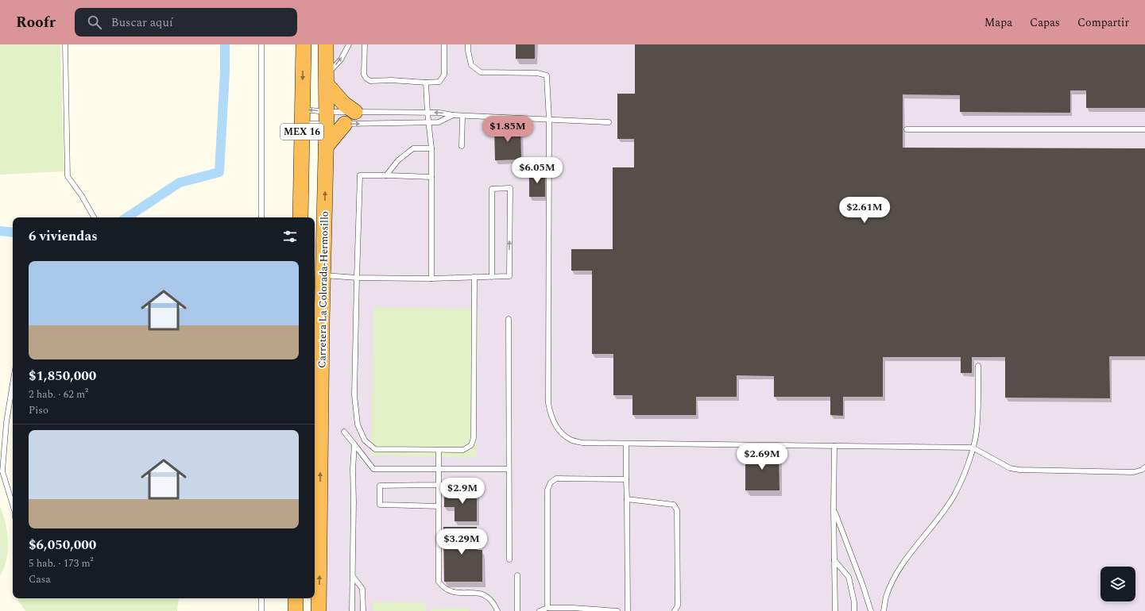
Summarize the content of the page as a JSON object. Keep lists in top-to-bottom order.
{
  "streets": {
    "highway": ["MEX 16", "Carretera La Colorada-Hermosillo"]
  },
  "one_way": ["Carretera La Colorada-Hermosillo"],
  "page": {
    "header": "Roofr",
    "search": "Buscar aquí",
    "nav": ["Mapa", "Capas", "Compartir"],
    "price": [
      "$1.85M",
      "$6.05M",
      "$2.61M",
      "$2.69M",
      "$2.9M",
      "$3.29M"
    ],
    "heading": "6 viviendas",
    "list": [
      {
        "name": "$1,850,000",
        "note": "2 hab. · 62 m² · Piso"
      },
      {
        "name": "$6,050,000",
        "note": "5 hab. · 173 m² · Casa"
      }
    ]
  }
}
